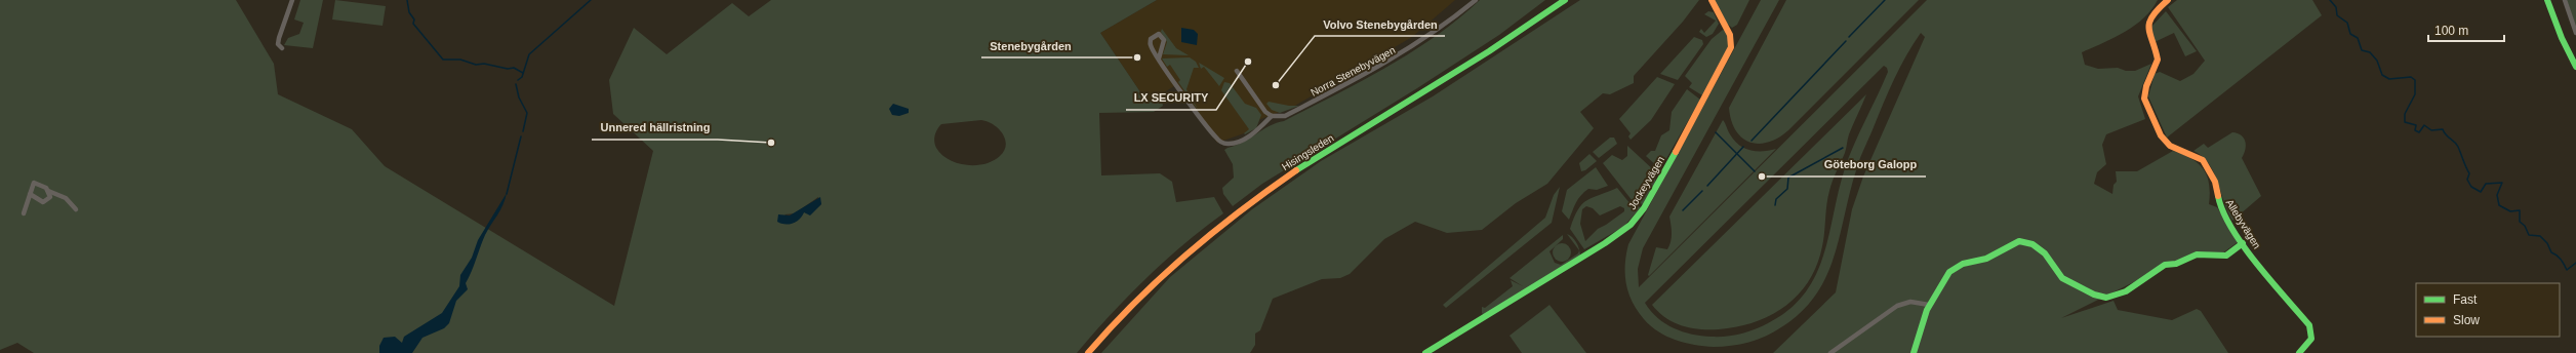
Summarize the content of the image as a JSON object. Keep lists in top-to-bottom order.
{
  "streets": {
    "main road": ["Hisingsleden", "Jockeyvägen", "Allebyvägen"],
    "street": ["Norra Stenebyvägen"]
  },
  "places": [
    "Stenebygården",
    "LX SECURITY",
    "Volvo Stenebygården",
    "Unnered hällristning",
    "Göteborg Galopp"
  ],
  "legend": ["Fast", "Slow"],
  "scale_bar": "100 m"
}
